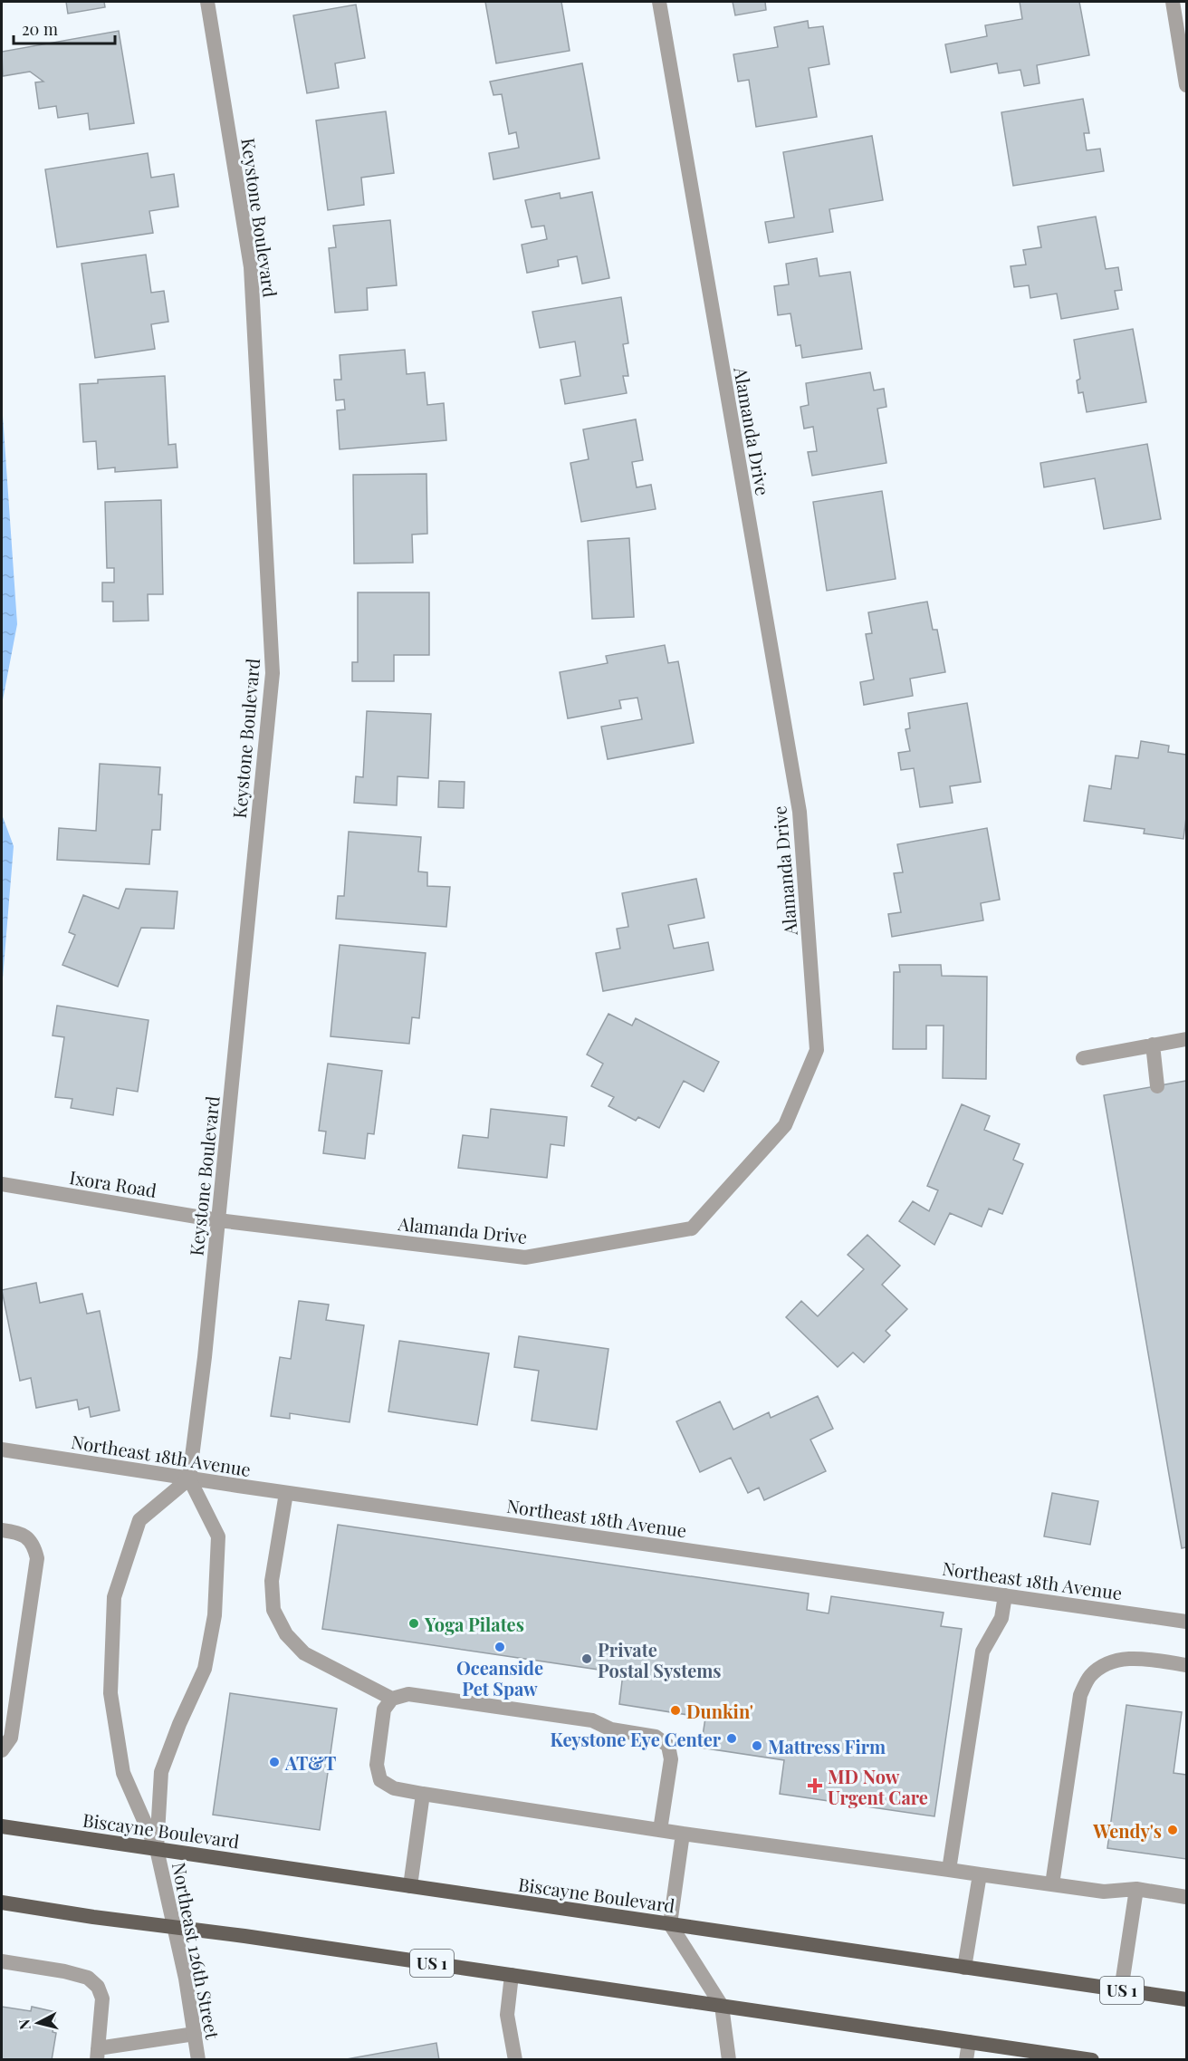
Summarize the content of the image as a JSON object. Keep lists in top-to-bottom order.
{
  "streets": {
    "main road": ["Biscayne Boulevard", "US 1"],
    "street": [
      "Keystone Boulevard",
      "Alamanda Drive",
      "Ixora Road",
      "Northeast 18th Avenue",
      "Northeast 126th Street"
    ]
  },
  "crossings": [
    ["Keystone Boulevard", "Alamanda Drive"],
    ["Keystone Boulevard", "Ixora Road"],
    ["Keystone Boulevard", "Northeast 18th Avenue"],
    ["Alamanda Drive", "Ixora Road"],
    ["Biscayne Boulevard", "Northeast 126th Street"],
    ["Northeast 126th Street", "US 1"]
  ],
  "places": {
    "other": [
      "Yoga Pilates",
      "Oceanside Pet Spaw",
      "Private Postal Systems",
      "Dunkin'",
      "Keystone Eye Center",
      "Mattress Firm",
      "AT&T",
      "Wendy's"
    ],
    "health": ["MD Now Urgent Care"]
  },
  "scale_bar": "20 m",
  "north": "left"
}
